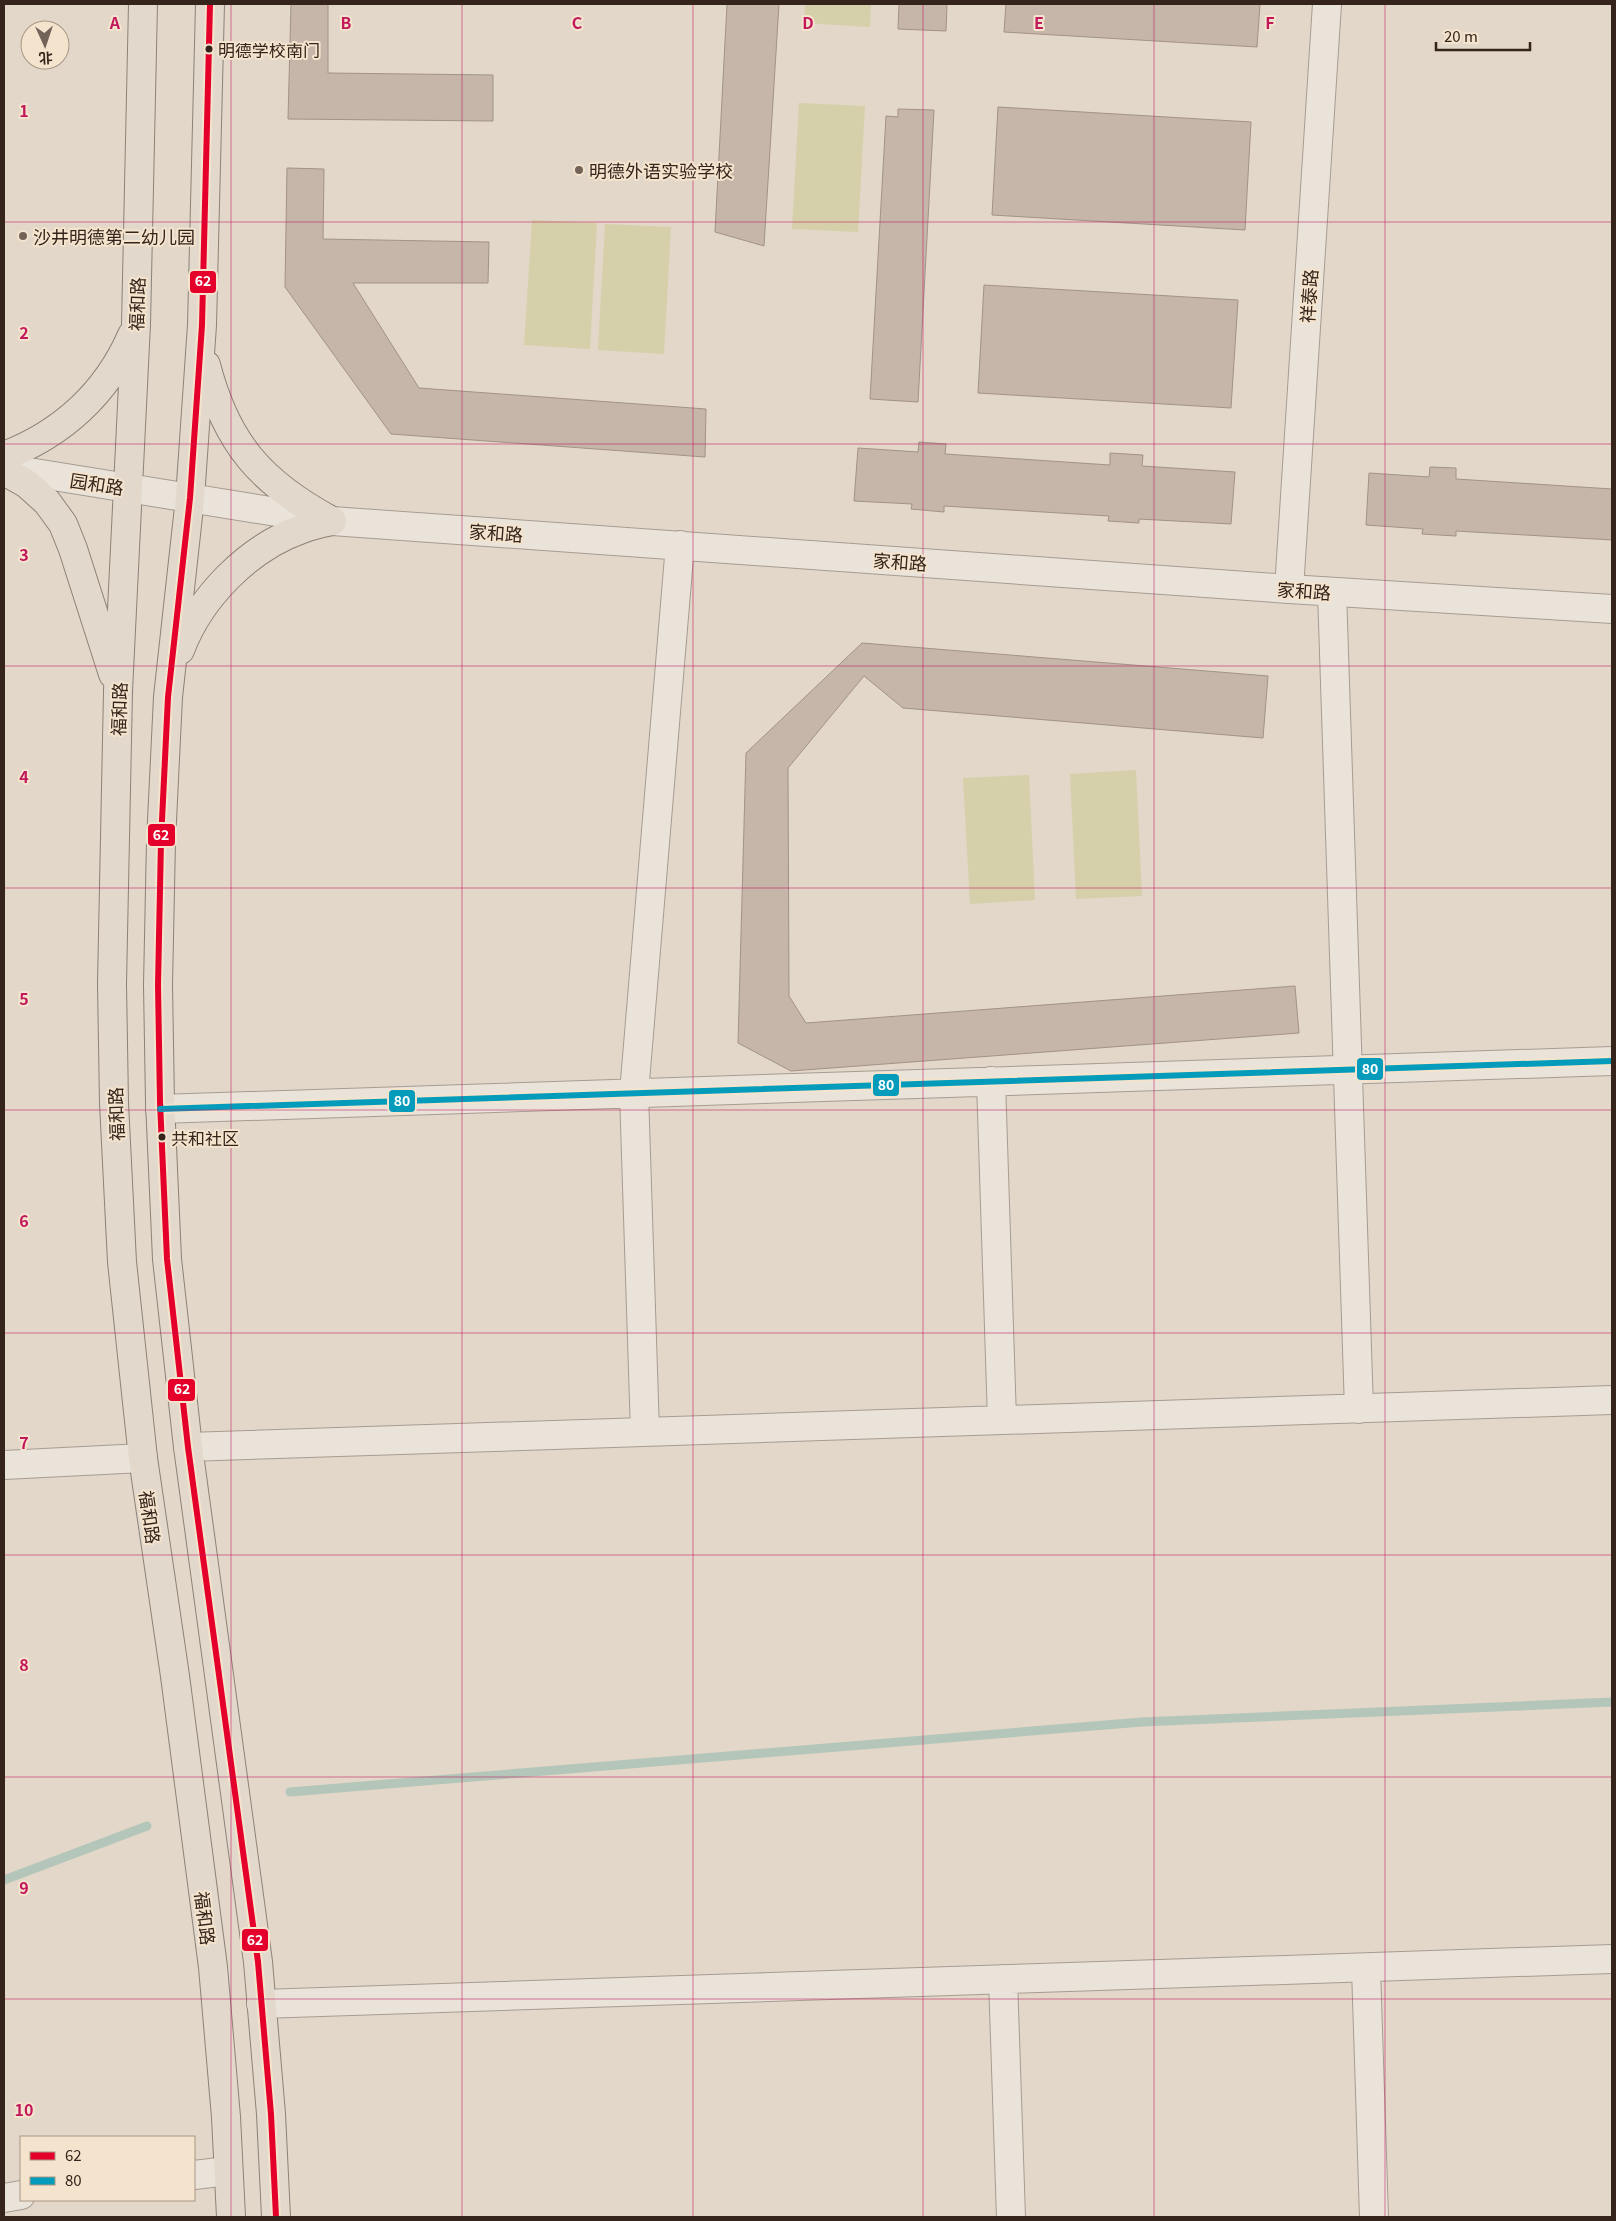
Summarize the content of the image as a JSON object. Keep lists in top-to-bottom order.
{
  "streets": {
    "main road": ["福和路"],
    "street": ["祥泰路", "园和路", "家和路"]
  },
  "crossings": [
    ["祥泰路", "家和路"],
    ["福和路", "园和路"],
    ["园和路", "家和路"]
  ],
  "places": [
    "明德学校南门",
    "明德外语实验学校",
    "沙井明德第二幼儿园",
    "共和社区"
  ],
  "lines": ["transit line 62", "transit line 80"],
  "legend": ["62", "80"],
  "scale_bar": "20 m",
  "north": "bottom",
  "grid": {
    "columns": [
      "A",
      "B",
      "C",
      "D",
      "E",
      "F"
    ],
    "rows": [
      "1",
      "2",
      "3",
      "4",
      "5",
      "6",
      "7",
      "8",
      "9",
      "10"
    ]
  }
}
